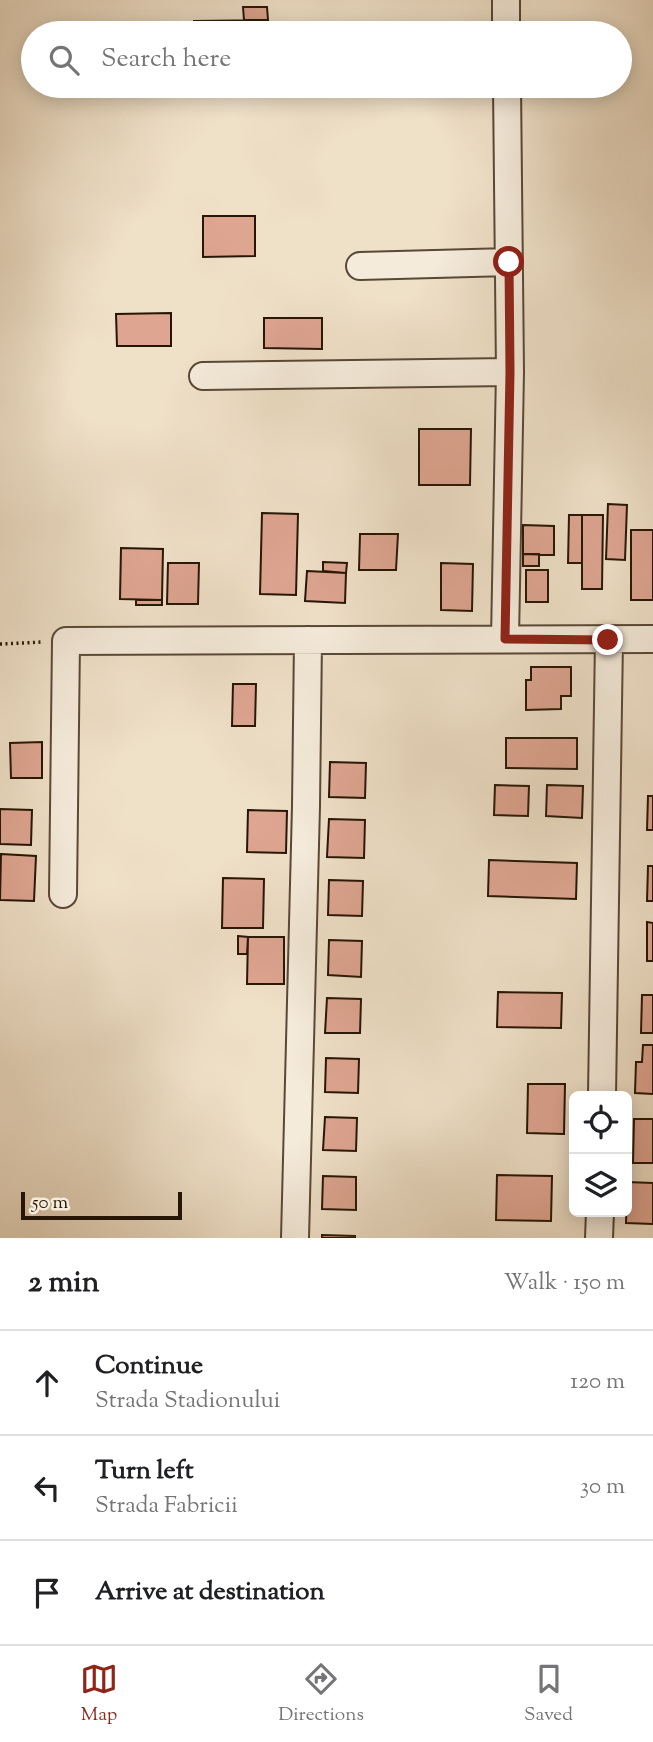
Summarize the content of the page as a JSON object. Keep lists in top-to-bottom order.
{
  "scale_bar": "50 m",
  "page": {
    "search": "Search here",
    "scale": "50 m",
    "heading": ["2 min", "Walk · 150 m"],
    "list": [
      ["Continue", "Strada Stadionului", "120 m"],
      ["Turn left", "Strada Fabricii", "30 m"],
      "Arrive at destination"
    ],
    "nav": ["Map", "Directions", "Saved"]
  }
}
